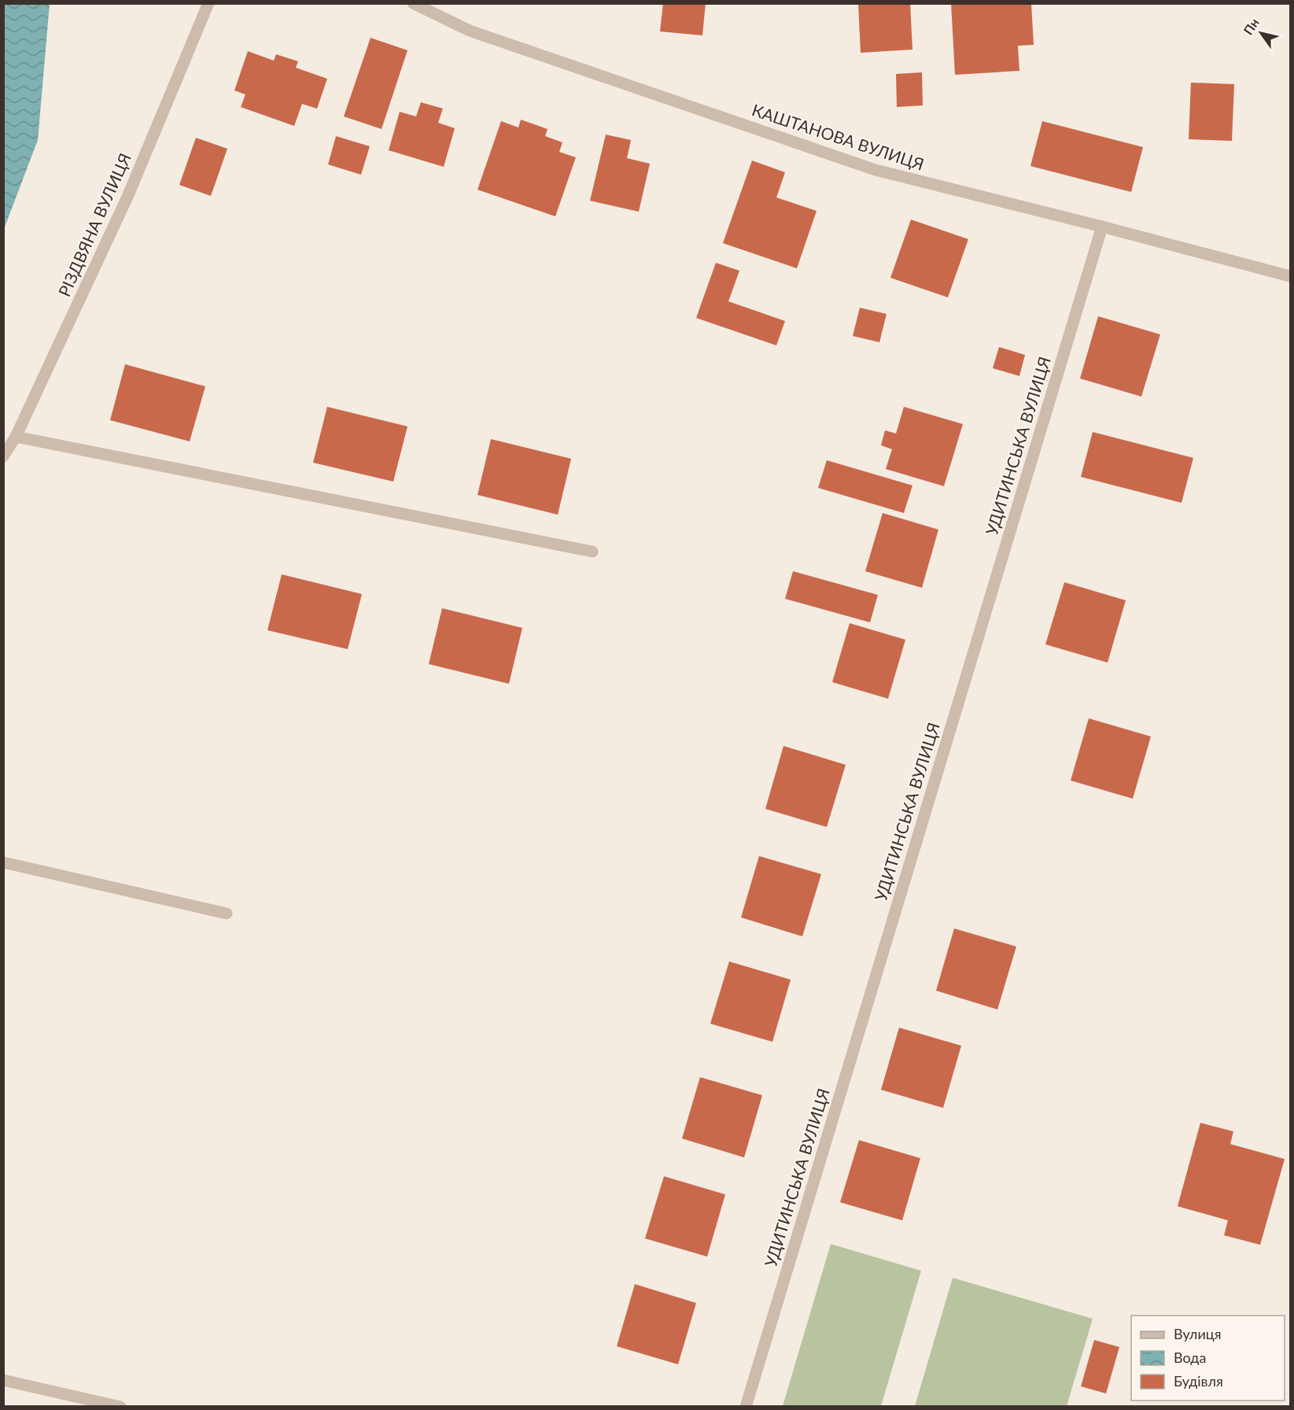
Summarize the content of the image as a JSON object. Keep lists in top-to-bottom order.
{
  "streets": {
    "street": ["КАШТАНОВА ВУЛИЦЯ", "РІЗДВЯНА ВУЛИЦЯ", "УДИТИНСЬКА ВУЛИЦЯ"]
  },
  "crossings": [
    ["КАШТАНОВА ВУЛИЦЯ", "УДИТИНСЬКА ВУЛИЦЯ"]
  ],
  "legend": ["Вулиця", "Вода", "Будівля"],
  "north": "top left"
}
